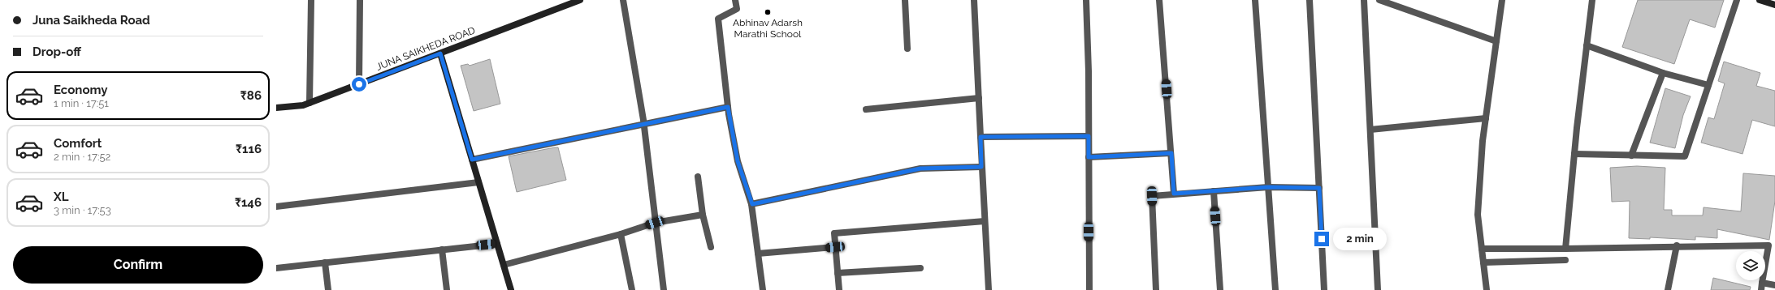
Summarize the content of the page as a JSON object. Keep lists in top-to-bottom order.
{
  "streets": {
    "main road": ["JUNA SAIKHEDA ROAD"]
  },
  "places": ["Abhinav Adarsh Marathi School"],
  "page": {
    "banner": ["Juna Saikheda Road", "Drop-off"],
    "list": [
      {
        "name": "Economy",
        "note": "1 min · 17:51",
        "value": "₹86"
      },
      {
        "name": "Comfort",
        "note": "2 min · 17:52",
        "value": "₹116"
      },
      {
        "name": "XL",
        "note": "3 min · 17:53",
        "value": "₹146"
      }
    ],
    "bubble": "2 min",
    "buttons": "Confirm"
  }
}
